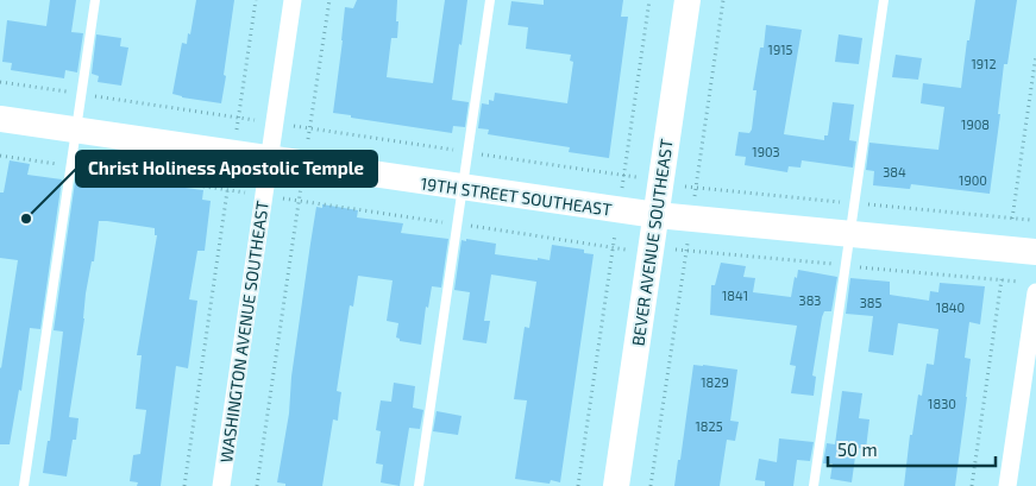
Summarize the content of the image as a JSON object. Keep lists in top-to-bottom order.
{
  "streets": {
    "main road": ["19TH STREET SOUTHEAST", "BEVER AVENUE SOUTHEAST"],
    "street": ["WASHINGTON AVENUE SOUTHEAST"]
  },
  "crossings": [
    ["19TH STREET SOUTHEAST", "BEVER AVENUE SOUTHEAST"],
    ["19TH STREET SOUTHEAST", "WASHINGTON AVENUE SOUTHEAST"]
  ],
  "places": ["Christ Holiness Apostolic Temple"],
  "house_numbers": [
    "1915",
    "1912",
    "1908",
    "1903",
    "384",
    "1900",
    "1841",
    "383",
    "385",
    "1840",
    "1829",
    "1830",
    "1825"
  ],
  "scale_bar": "50 m"
}
